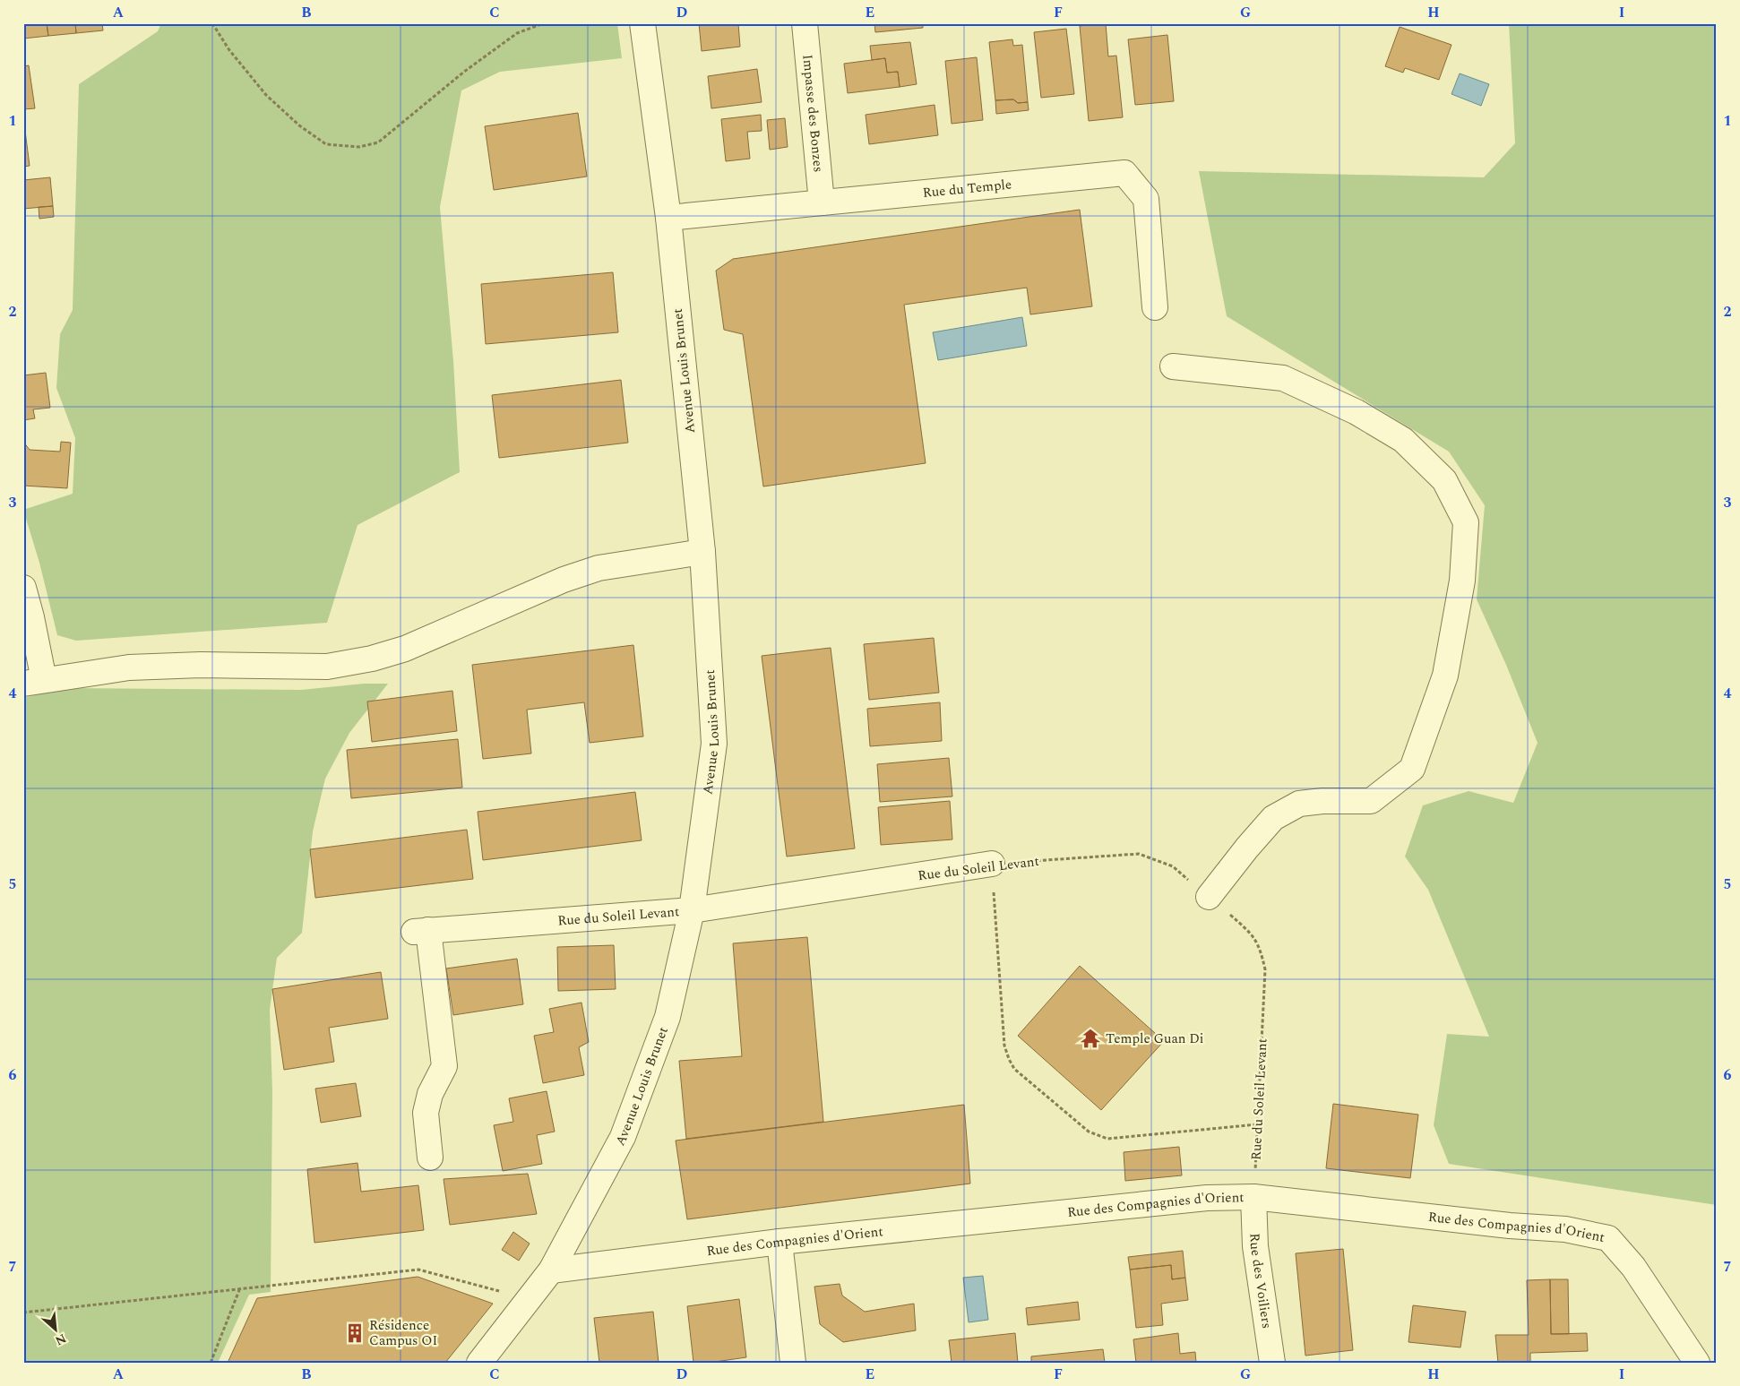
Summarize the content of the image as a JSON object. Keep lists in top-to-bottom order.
{
  "streets": {
    "street": [
      "Impasse des Bonzes",
      "Rue du Temple",
      "Avenue Louis Brunet",
      "Rue du Soleil Levant",
      "Rue des Compagnies d'Orient",
      "Rue des Voiliers"
    ]
  },
  "crossings": [
    ["Impasse des Bonzes", "Rue du Temple"],
    ["Rue du Temple", "Avenue Louis Brunet"],
    ["Avenue Louis Brunet", "Rue du Soleil Levant"],
    ["Avenue Louis Brunet", "Rue des Compagnies d'Orient"],
    ["Rue du Soleil Levant", "Rue des Compagnies d'Orient"],
    ["Rue du Soleil Levant", "Rue des Voiliers"],
    ["Rue des Compagnies d'Orient", "Rue des Voiliers"]
  ],
  "places": {
    "temple": ["Temple Guan Di"],
    "building": ["Résidence Campus OI"]
  },
  "north": "bottom right",
  "grid": {
    "columns": [
      "A",
      "B",
      "C",
      "D",
      "E",
      "F",
      "G",
      "H",
      "I"
    ],
    "rows": [
      "1",
      "2",
      "3",
      "4",
      "5",
      "6",
      "7"
    ]
  }
}
